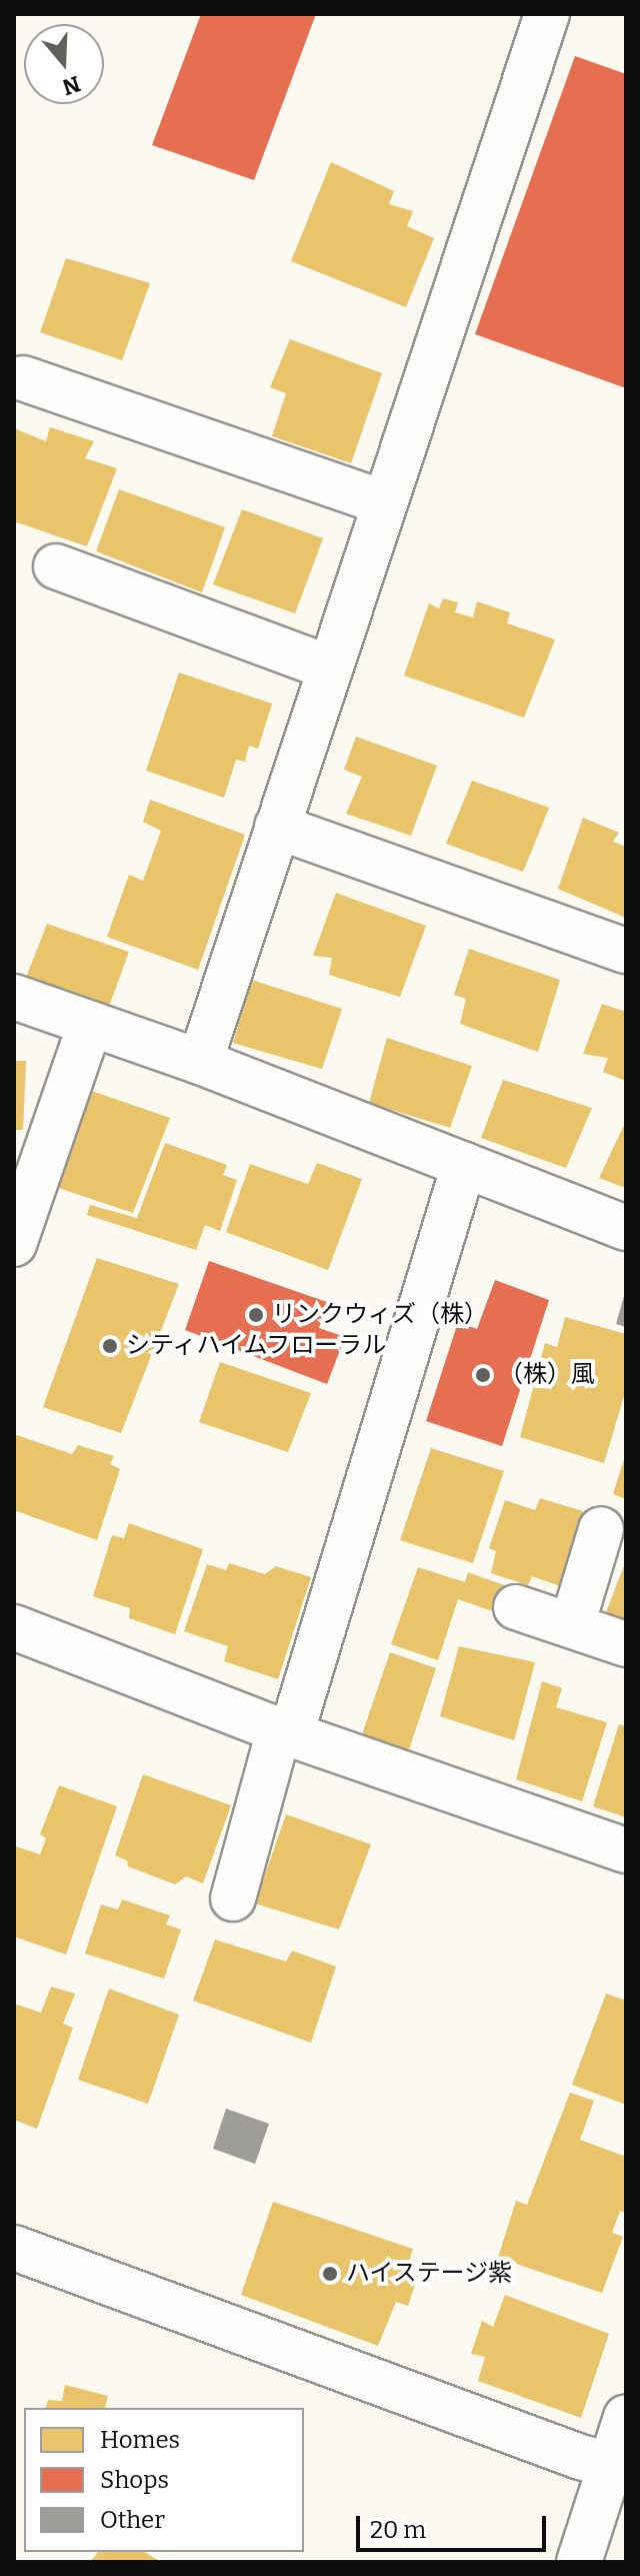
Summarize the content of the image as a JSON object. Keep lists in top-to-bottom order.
{
  "places": [
    "リンクウィズ（株）",
    "シティハイムフローラル",
    "（株）風",
    "ハイステージ紫"
  ],
  "legend": ["Homes", "Shops", "Other"],
  "scale_bar": "20 m",
  "north": "bottom"
}
